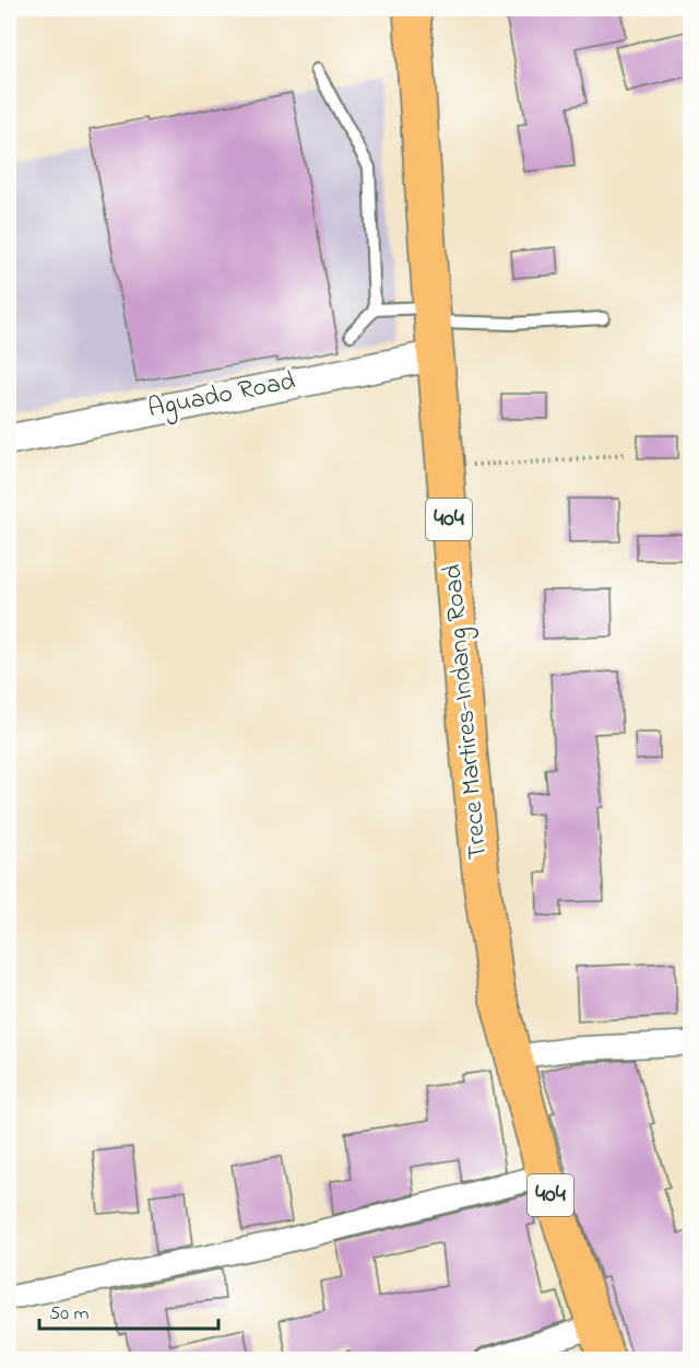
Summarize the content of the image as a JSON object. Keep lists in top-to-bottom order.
{
  "streets": {
    "main road": ["404", "Trece Martires-Indang Road"],
    "street": ["Aguado Road"]
  },
  "crossings": [
    ["Aguado Road", "Trece Martires-Indang Road"]
  ],
  "scale_bar": "50 m"
}
